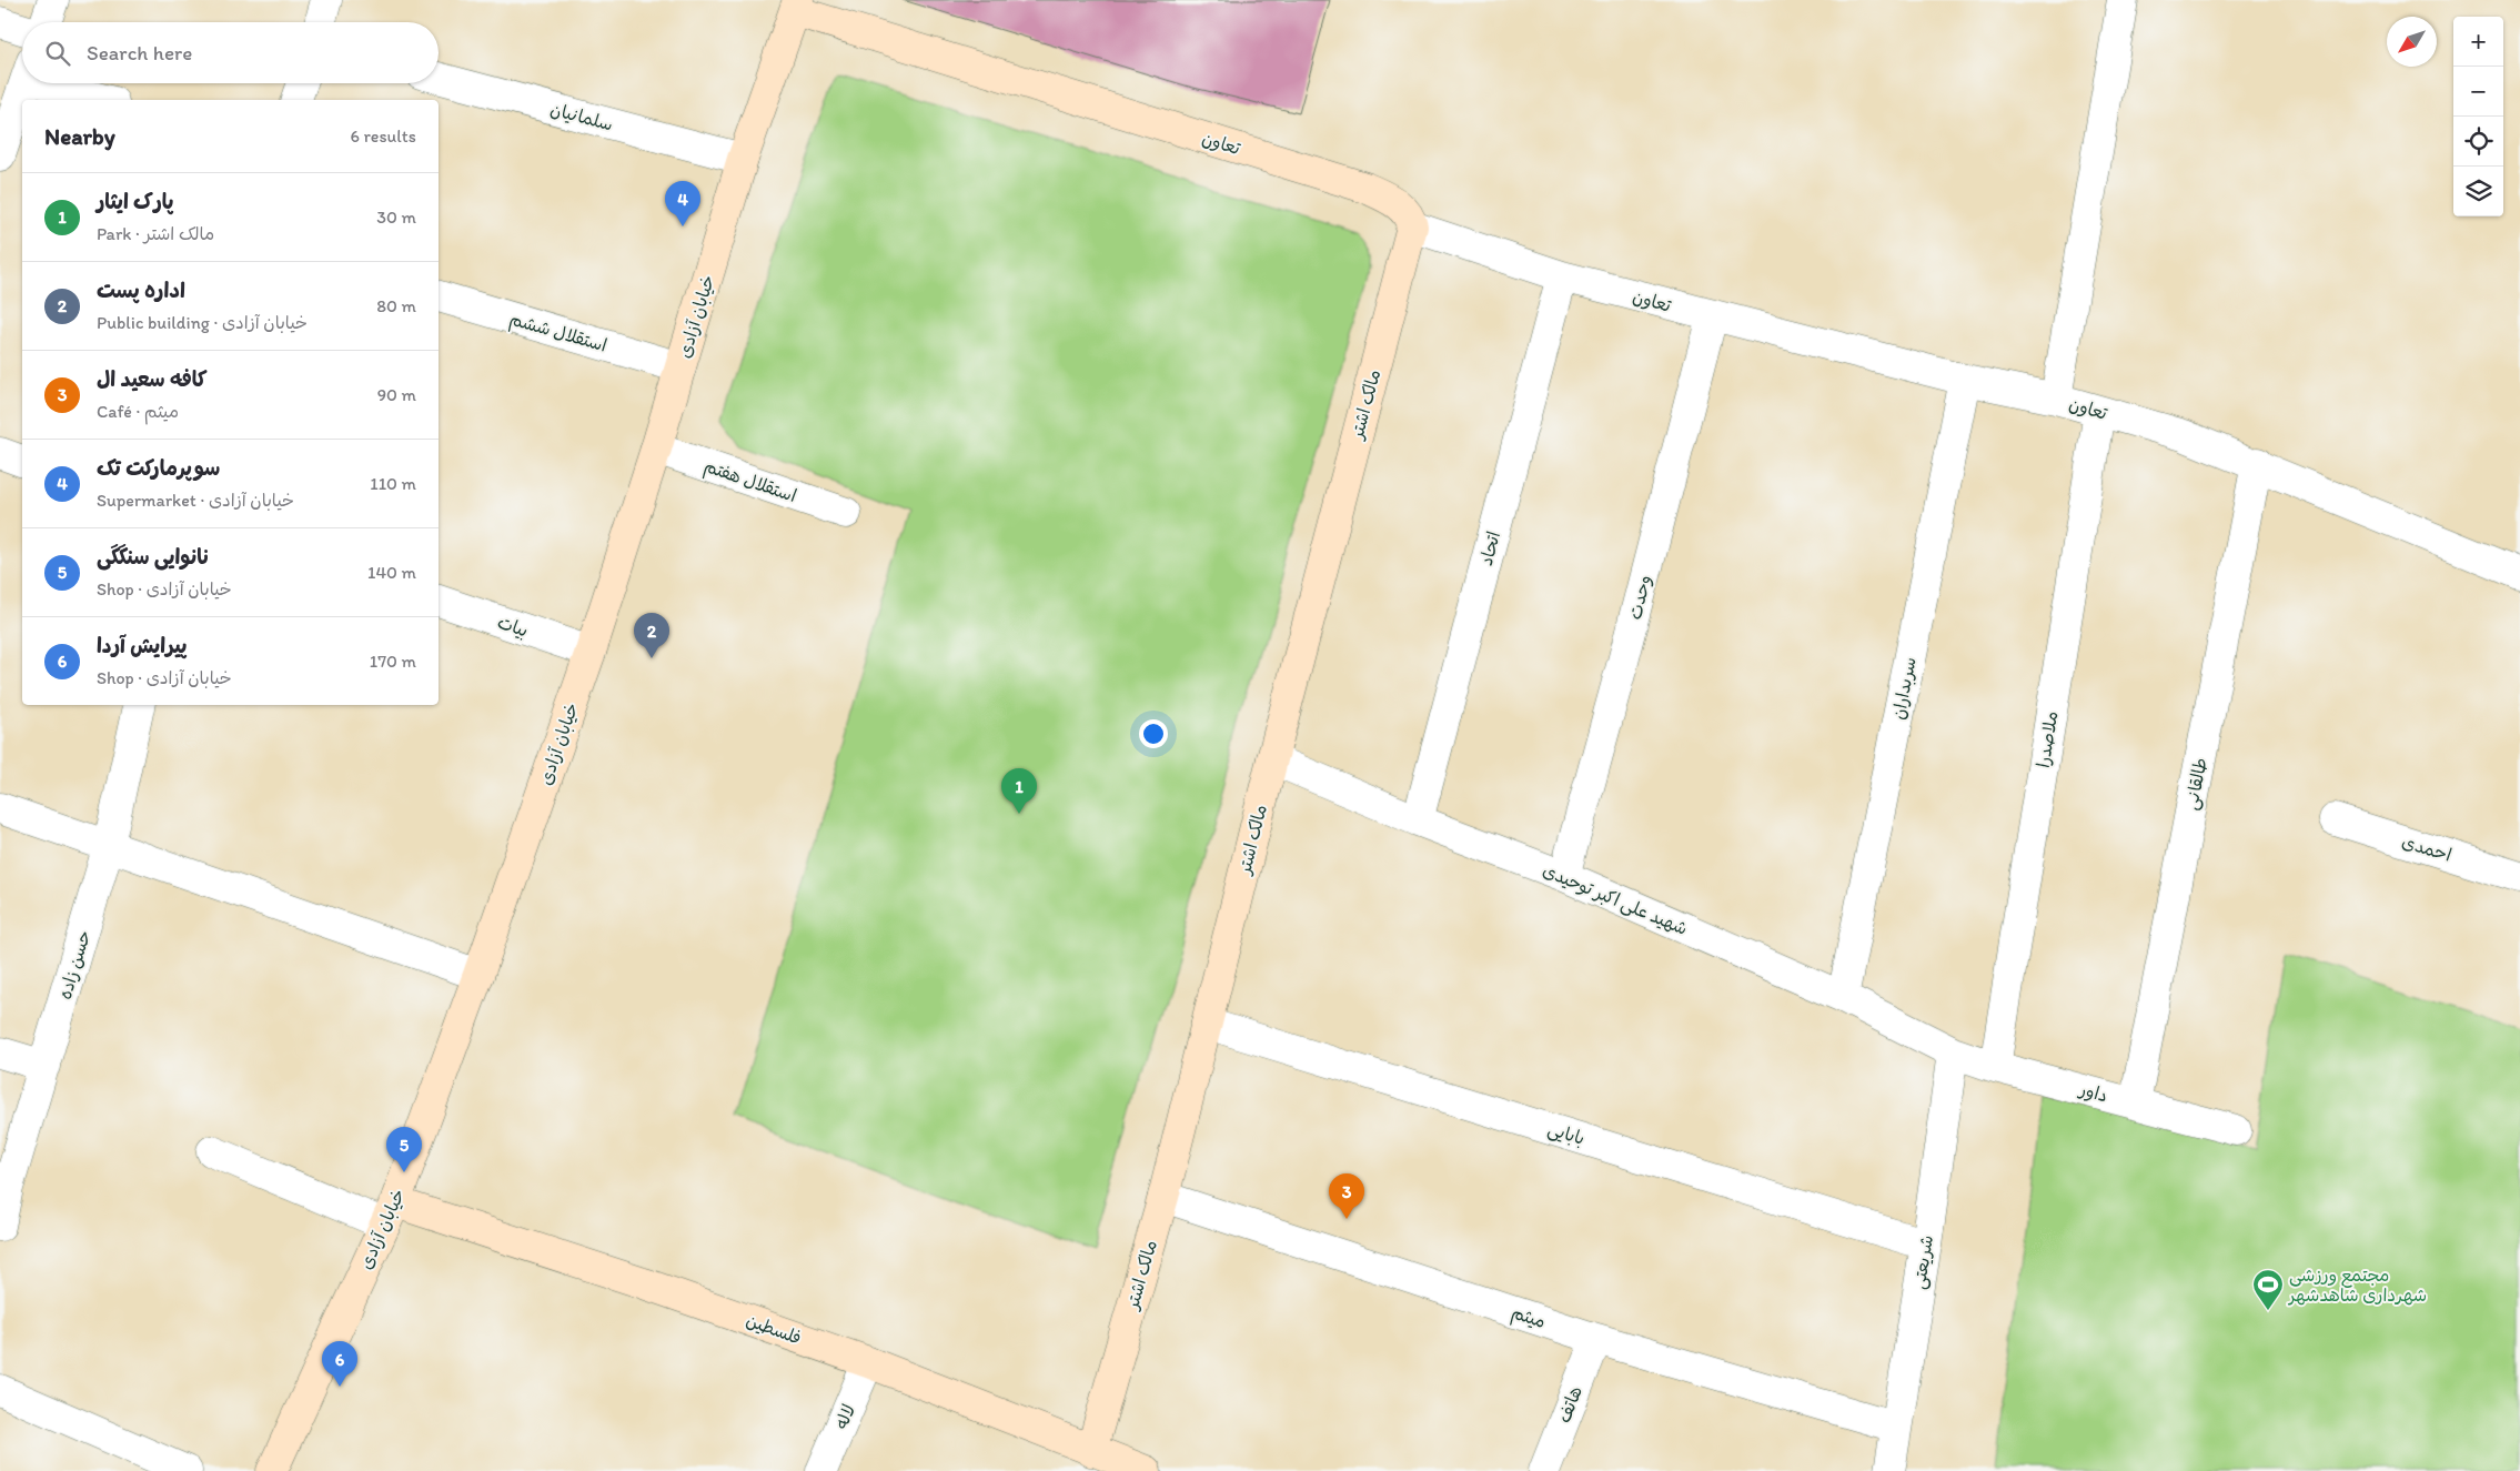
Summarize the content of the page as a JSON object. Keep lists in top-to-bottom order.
{
  "streets": {
    "street": [
      "سلمانیان",
      "تعاون",
      "خیابان آزادی",
      "استقلال ششم",
      "مالک اشتر",
      "استقلال هفتم",
      "اتحاد",
      "وحدت",
      "بیات",
      "سربداران",
      "ملاصدرا",
      "طالقانی",
      "احمدی",
      "شهید علی اکبر توحیدی",
      "حسن زاده",
      "داور",
      "بابایی",
      "شریعتی",
      "میثم",
      "فلسطین",
      "هاتف",
      "لاله"
    ]
  },
  "crossings": [
    ["سلمانیان", "خیابان آزادی"],
    ["تعاون", "خیابان آزادی"],
    ["تعاون", "مالک اشتر"],
    ["تعاون", "اتحاد"],
    ["تعاون", "وحدت"],
    ["تعاون", "سربداران"],
    ["تعاون", "ملاصدرا"],
    ["تعاون", "طالقانی"],
    ["خیابان آزادی", "استقلال ششم"],
    ["خیابان آزادی", "استقلال هفتم"],
    ["خیابان آزادی", "بیات"],
    ["خیابان آزادی", "فلسطین"],
    ["مالک اشتر", "شهید علی اکبر توحیدی"],
    ["مالک اشتر", "بابایی"],
    ["مالک اشتر", "میثم"],
    ["مالک اشتر", "فلسطین"],
    ["اتحاد", "شهید علی اکبر توحیدی"],
    ["وحدت", "شهید علی اکبر توحیدی"],
    ["سربداران", "شهید علی اکبر توحیدی"],
    ["ملاصدرا", "داور"],
    ["طالقانی", "داور"],
    ["شهید علی اکبر توحیدی", "داور"],
    ["شهید علی اکبر توحیدی", "شریعتی"],
    ["داور", "شریعتی"],
    ["بابایی", "شریعتی"],
    ["شریعتی", "میثم"],
    ["میثم", "هاتف"],
    ["فلسطین", "لاله"]
  ],
  "places": {
    "sports": ["مجتمع ورزشی شهرداری شاهد‌شهر"]
  },
  "north": "bottom left",
  "page": {
    "map_buttons": ["+", "−"],
    "search": "Search here",
    "heading": ["Nearby", "6 results"],
    "list": [
      {
        "mark": "1",
        "name": "پارک ایثار",
        "note": "Park · مالک اشتر",
        "value": "30 m"
      },
      {
        "mark": "2",
        "name": "اداره پست",
        "note": "Public building · خیابان آزادی",
        "value": "80 m"
      },
      {
        "mark": "3",
        "name": "کافه سعید ال",
        "note": "Café · میثم",
        "value": "90 m"
      },
      {
        "mark": "4",
        "name": "سوپرمارکت تک",
        "note": "Supermarket · خیابان آزادی",
        "value": "110 m"
      },
      {
        "mark": "5",
        "name": "نانوایی سنگگی",
        "note": "Shop · خیابان آزادی",
        "value": "140 m"
      },
      {
        "mark": "6",
        "name": "پیرایش آردا",
        "note": "Shop · خیابان آزادی",
        "value": "170 m"
      }
    ],
    "pins": [
      "4",
      "2",
      "1",
      "5",
      "3",
      "6"
    ]
  }
}
